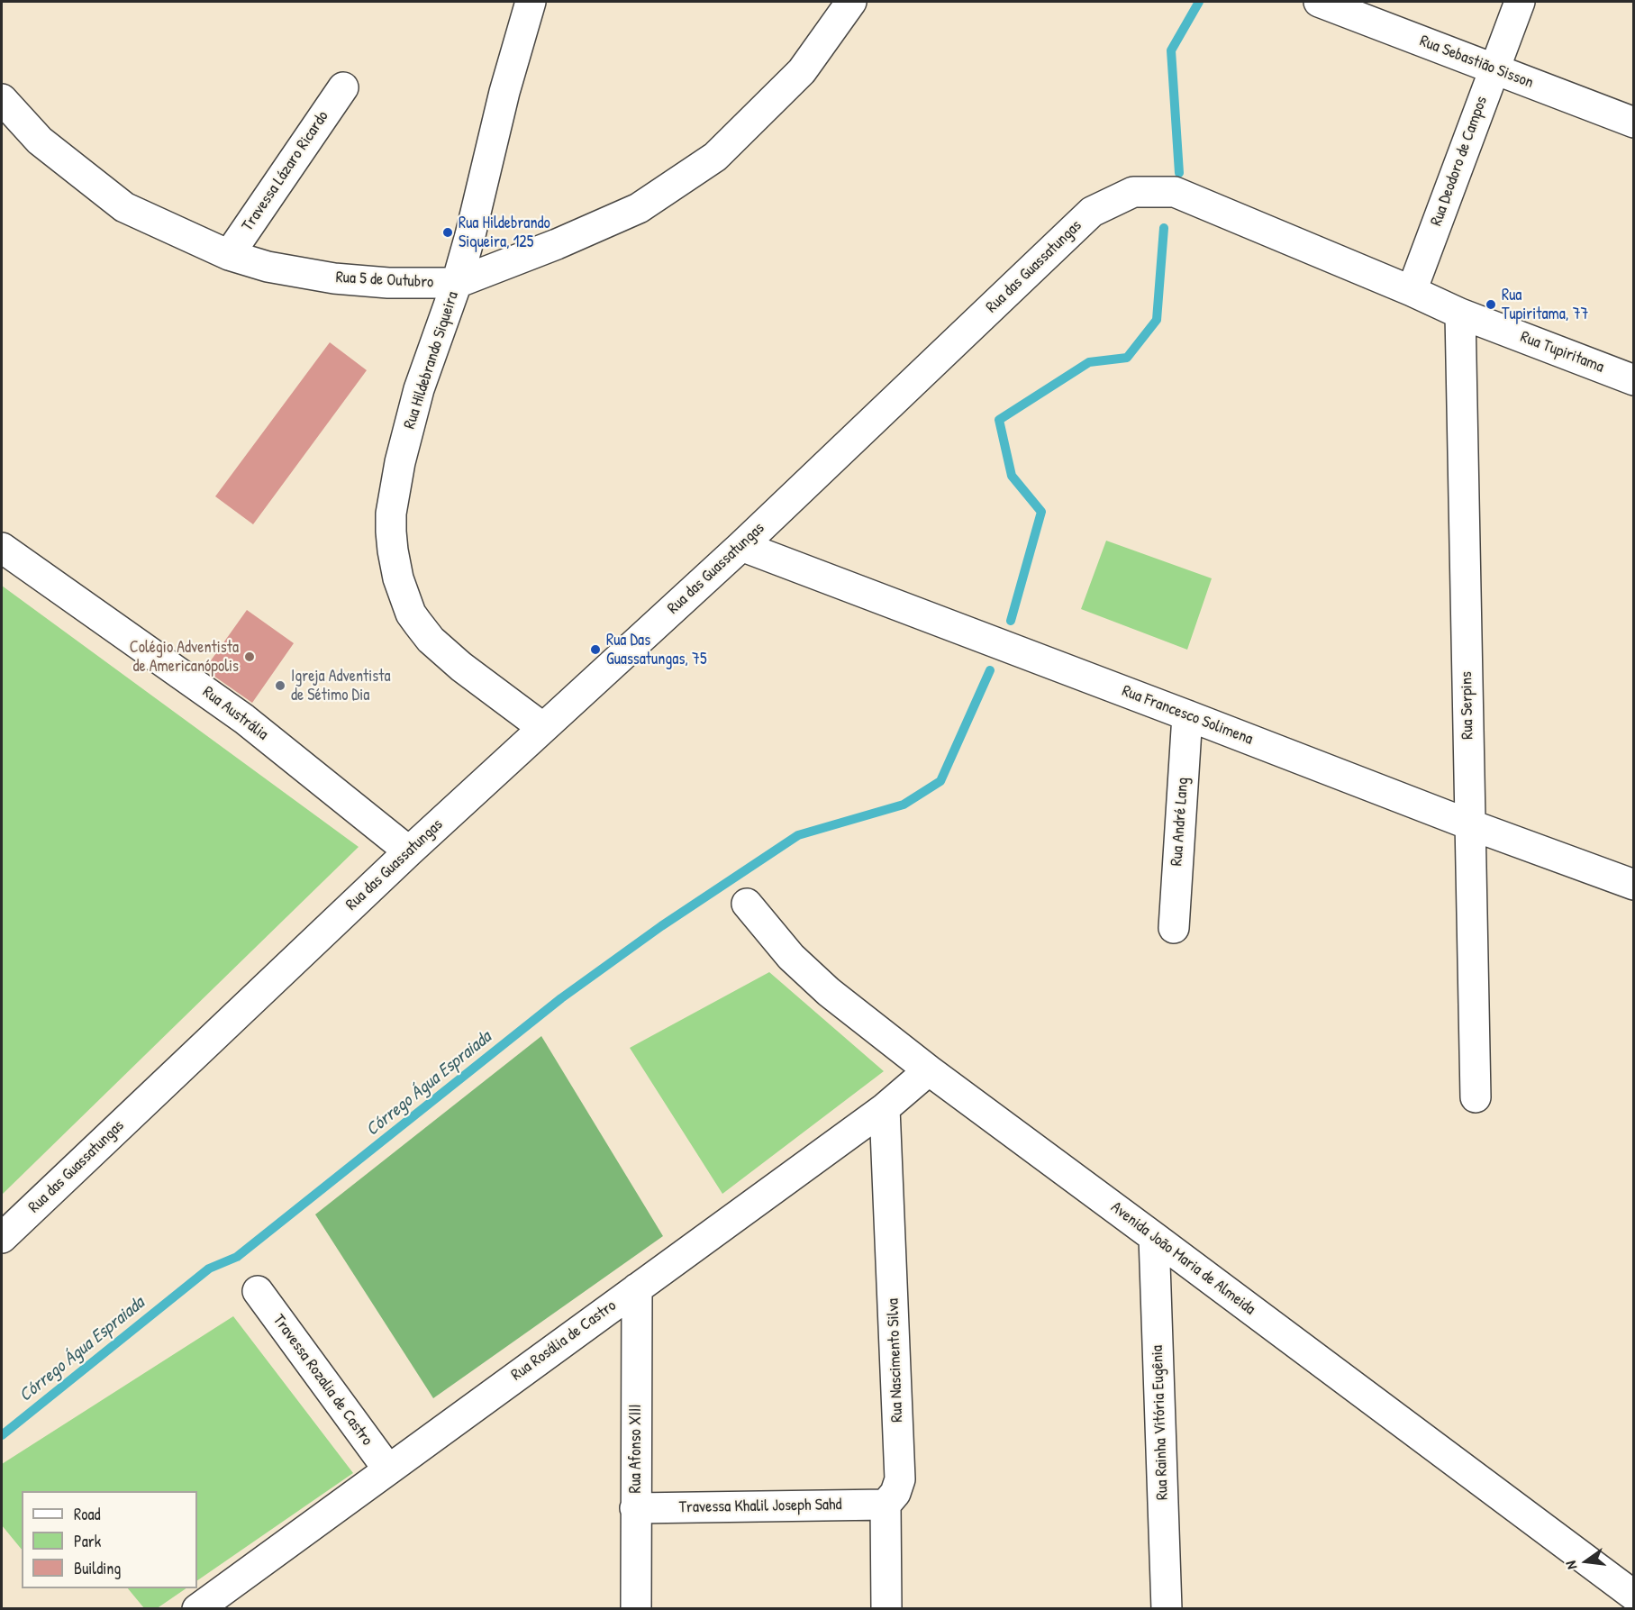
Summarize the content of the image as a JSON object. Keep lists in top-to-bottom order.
{
  "streets": {
    "street": [
      "Rua Sebastião Sisson",
      "Rua Deodoro de Campos",
      "Travessa Lázaro Ricardo",
      "Rua das Guassatungas",
      "Rua 5 de Outubro",
      "Rua Tupiritama",
      "Rua Hildebrando Siqueira",
      "Rua Serpins",
      "Rua Austrália",
      "Rua Francesco Solimena",
      "Rua André Lang",
      "Avenida João Maria de Almeida",
      "Rua Rosália de Castro",
      "Rua Nascimento Silva",
      "Travessa Rozalia de Castro",
      "Rua Rainha Vitória Eugênia",
      "Rua Afonso XIII",
      "Travessa Khalil Joseph Sahd"
    ]
  },
  "crossings": [
    ["Rua Sebastião Sisson", "Rua Deodoro de Campos"],
    ["Rua Deodoro de Campos", "Rua das Guassatungas"],
    ["Travessa Lázaro Ricardo", "Rua 5 de Outubro"],
    ["Rua das Guassatungas", "Rua Tupiritama"],
    ["Rua das Guassatungas", "Rua Hildebrando Siqueira"],
    ["Rua das Guassatungas", "Rua Serpins"],
    ["Rua das Guassatungas", "Rua Austrália"],
    ["Rua das Guassatungas", "Rua Francesco Solimena"],
    ["Rua 5 de Outubro", "Rua Hildebrando Siqueira"],
    ["Rua Tupiritama", "Rua Serpins"],
    ["Rua Serpins", "Rua Francesco Solimena"],
    ["Rua Francesco Solimena", "Rua André Lang"],
    ["Avenida João Maria de Almeida", "Rua Rosália de Castro"],
    ["Avenida João Maria de Almeida", "Rua Rainha Vitória Eugênia"],
    ["Rua Rosália de Castro", "Rua Nascimento Silva"],
    ["Rua Rosália de Castro", "Travessa Rozalia de Castro"],
    ["Rua Rosália de Castro", "Rua Afonso XIII"],
    ["Rua Nascimento Silva", "Travessa Khalil Joseph Sahd"],
    ["Rua Afonso XIII", "Travessa Khalil Joseph Sahd"]
  ],
  "water": ["Córrego Água Espraiada"],
  "places": [
    "Rua Hildebrando Siqueira, 125",
    "Rua Tupiritama, 77",
    "Rua Das Guassatungas, 75",
    "Colégio Adventista de Americanópolis",
    "Igreja Adventista de Sétimo Dia"
  ],
  "legend": ["Road", "Park", "Building"],
  "north": "left"
}
